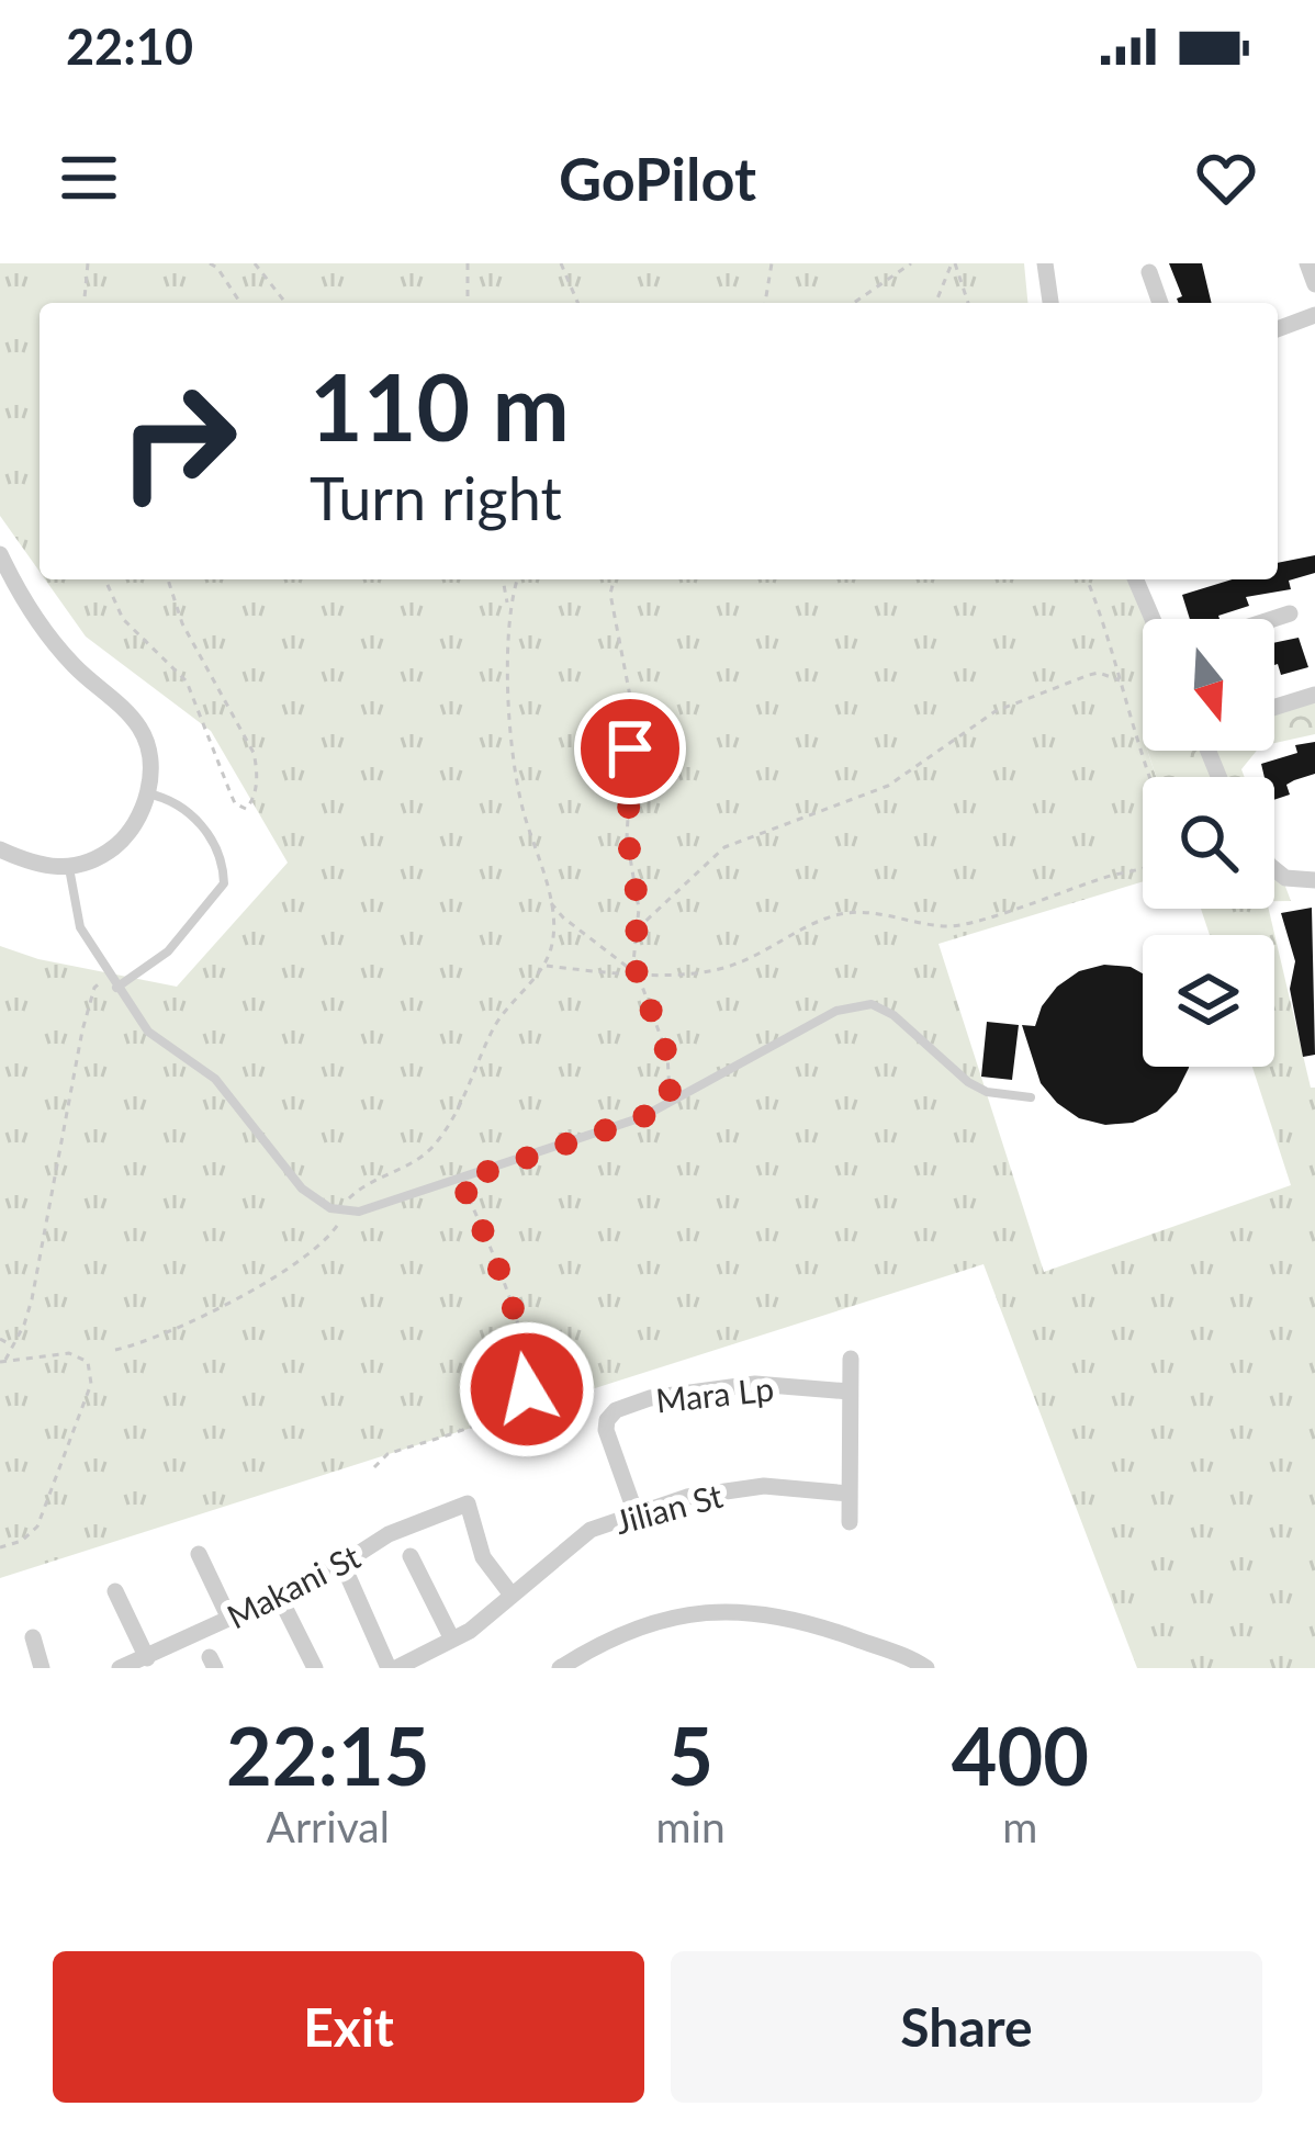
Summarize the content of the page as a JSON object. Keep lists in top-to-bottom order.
{
  "streets": {
    "street": ["Mara Lp", "Jilian St", "Makani St"]
  },
  "crossings": [
    ["Mara Lp", "Jilian St"],
    ["Jilian St", "Makani St"]
  ],
  "north": "bottom",
  "page": {
    "status": "22:10",
    "header": "GoPilot",
    "turn": ["110 m", "Turn right"],
    "eta": [
      "22:15",
      "Arrival",
      "5",
      "min",
      "400",
      "m"
    ],
    "buttons": ["Exit", "Share"]
  }
}
